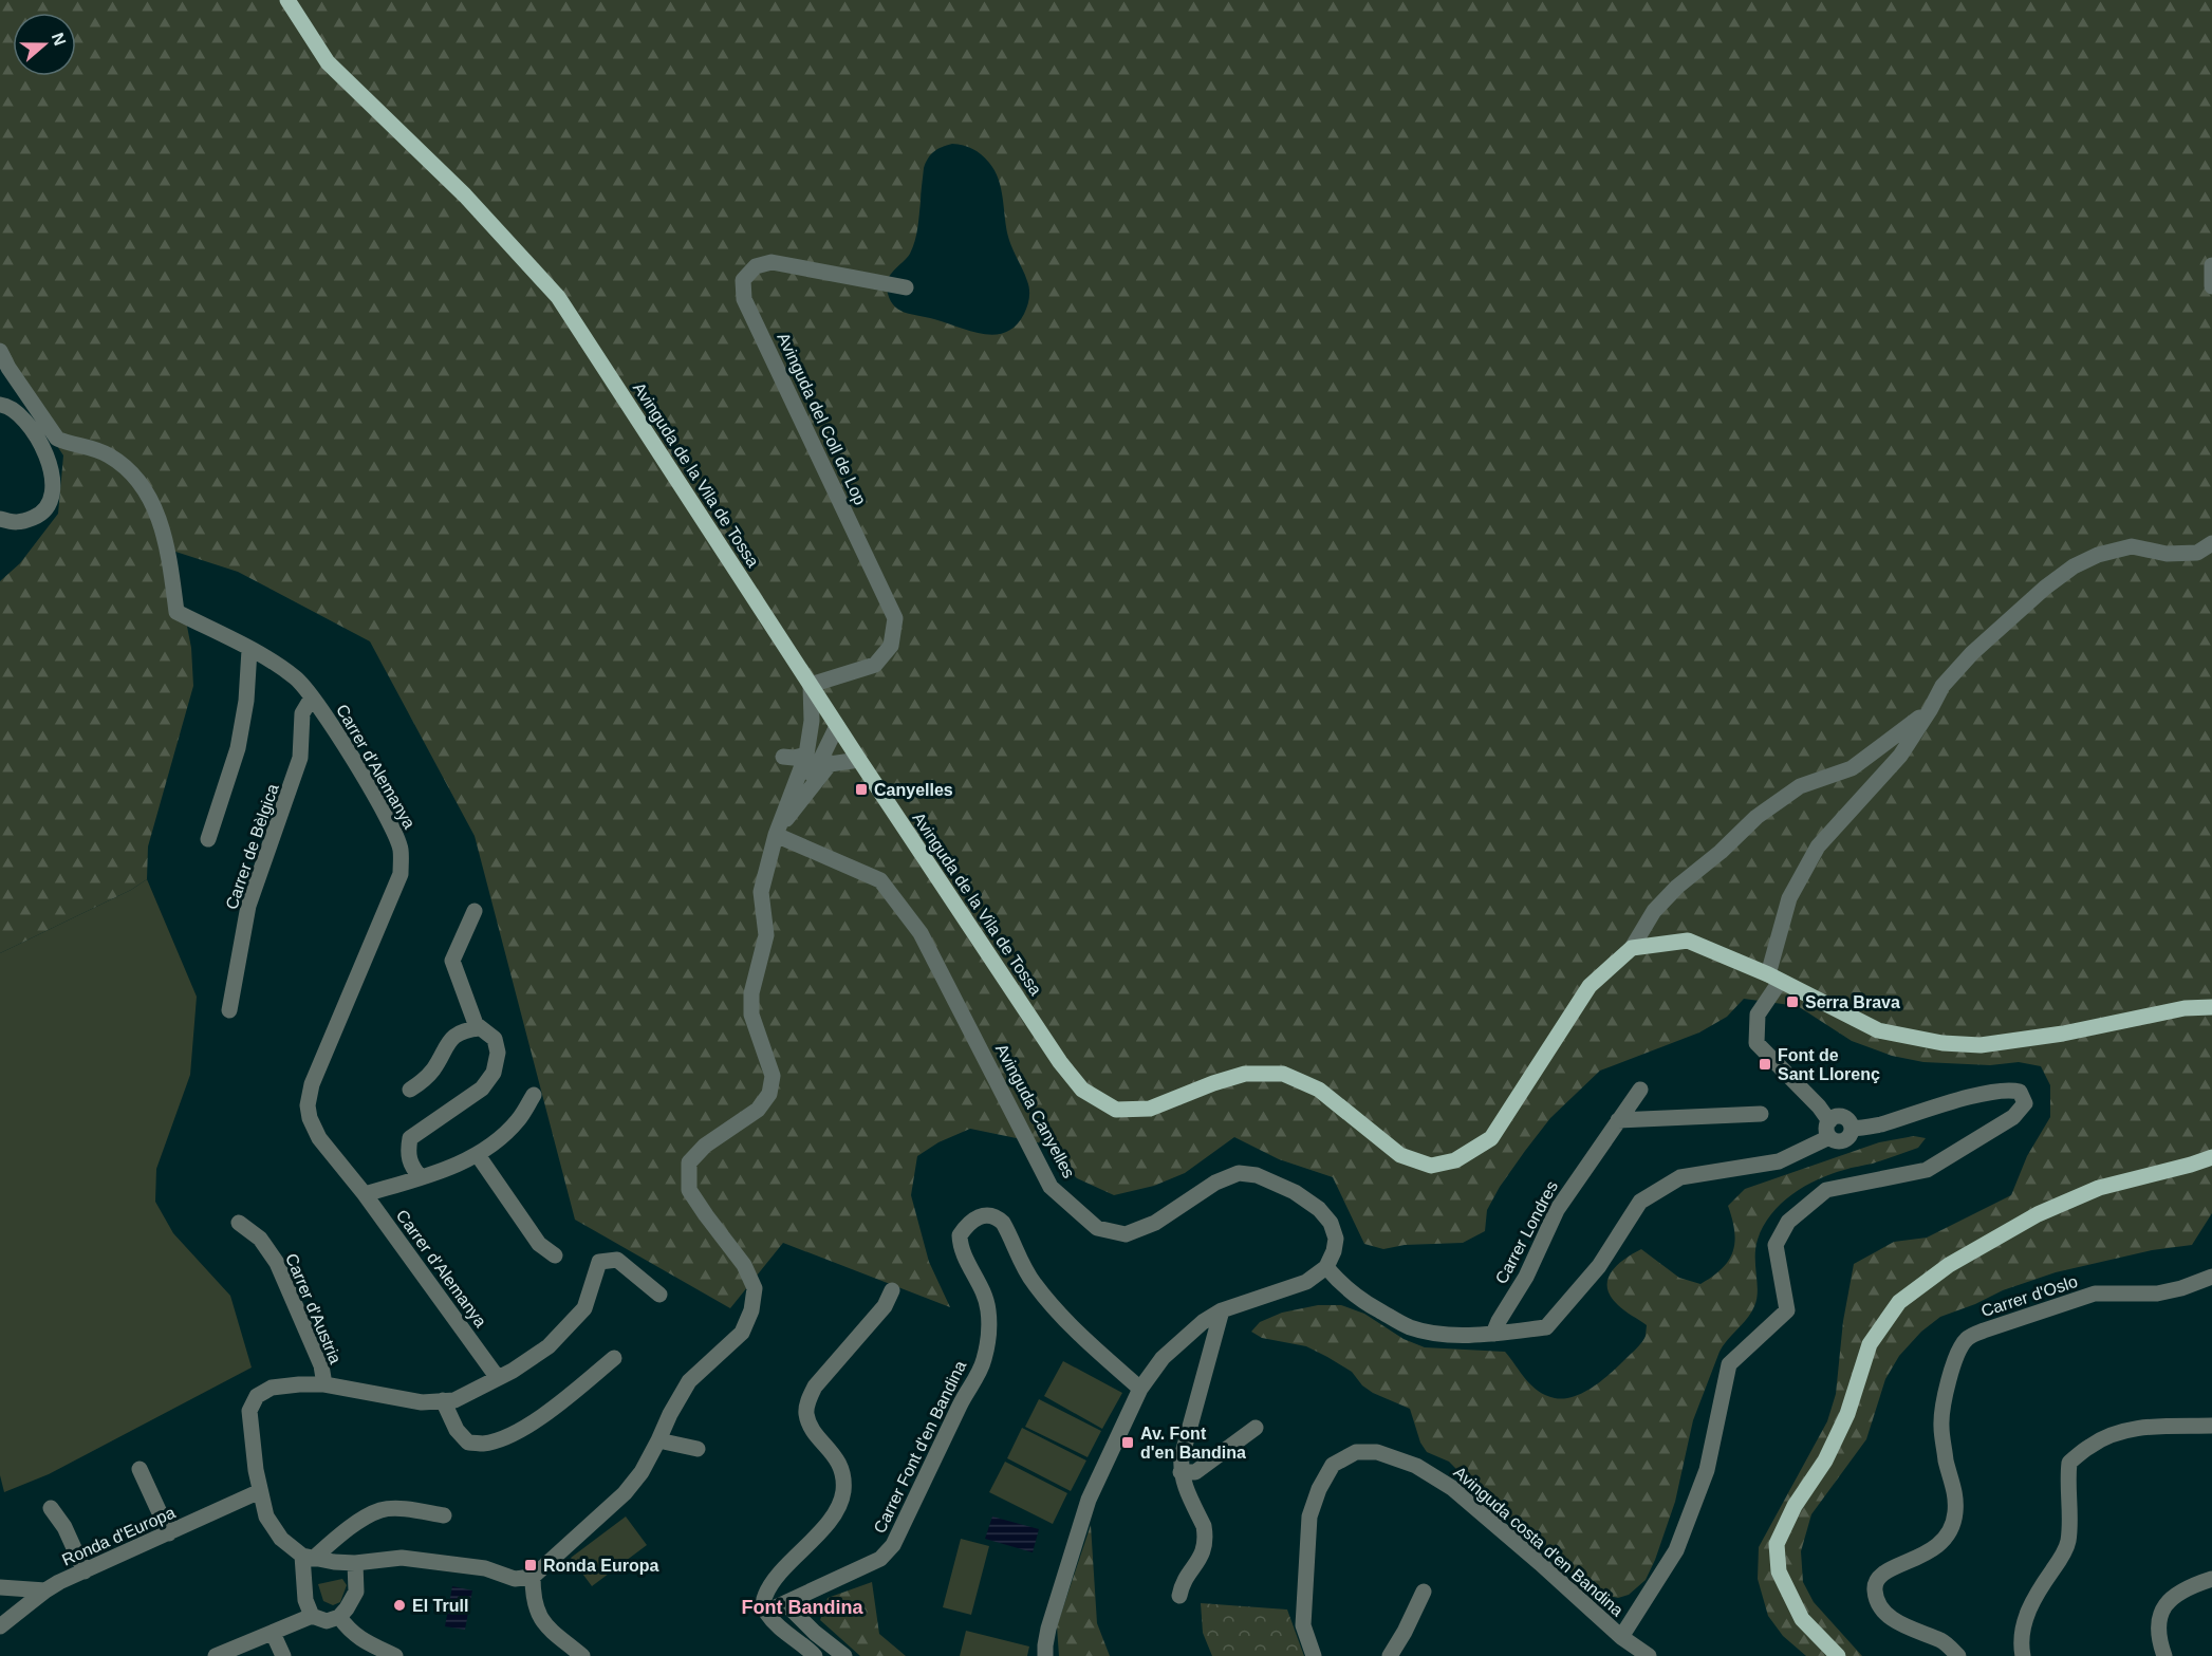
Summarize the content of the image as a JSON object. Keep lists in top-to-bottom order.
{
  "streets": {
    "main road": ["Avinguda de la Vila de Tossa"],
    "street": [
      "Avinguda del Coll de Lop",
      "Carrer d'Alemanya",
      "Carrer de Bèlgica",
      "Avinguda Canyelles",
      "Carrer Londres",
      "Carrer d'Oslo",
      "Carrer d'Austria",
      "Carrer Font d'en Bandina",
      "Ronda d'Europa",
      "Avinguda costa d'en Bandina"
    ]
  },
  "crossings": [
    ["Avinguda del Coll de Lop", "Avinguda de la Vila de Tossa"],
    ["Carrer d'Alemanya", "Carrer de Bèlgica"]
  ],
  "districts": ["Font Bandina"],
  "places": {
    "transit": [
      "Canyelles",
      "Serra Brava",
      "Font de Sant Llorenç",
      "Av. Font d'en Bandina",
      "Ronda Europa"
    ],
    "other": ["El Trull"]
  },
  "north": "right"
}
